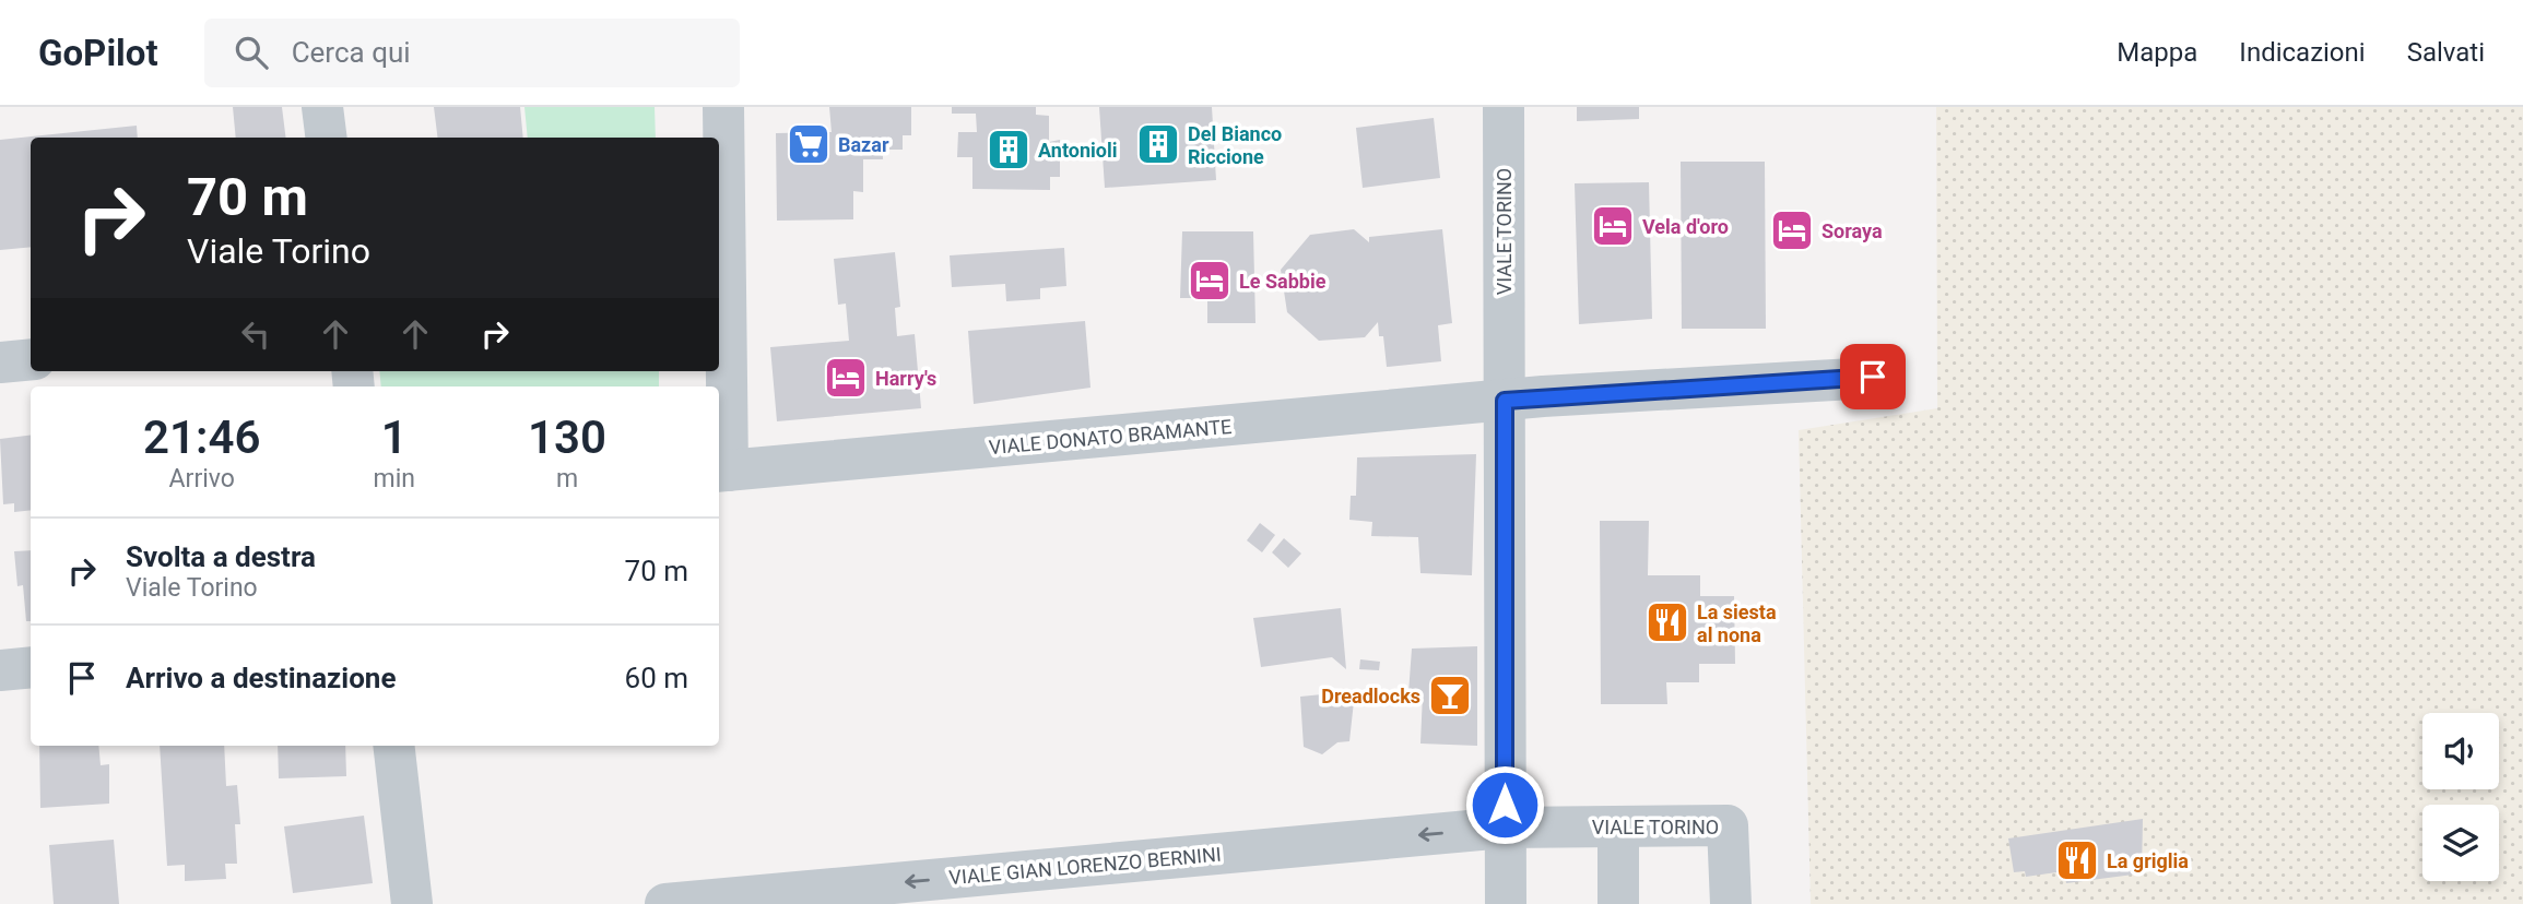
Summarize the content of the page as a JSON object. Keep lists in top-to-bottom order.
{
  "streets": {
    "street": ["VIALE TORINO", "VIALE DONATO BRAMANTE", "VIALE GIAN LORENZO BERNINI"]
  },
  "crossings": [
    ["VIALE TORINO", "VIALE DONATO BRAMANTE"],
    ["VIALE TORINO", "VIALE GIAN LORENZO BERNINI"]
  ],
  "one_way": ["VIALE GIAN LORENZO BERNINI"],
  "places": {
    "supermarket": ["Bazar"],
    "building": ["Del Bianco Riccione", "Antonioli"],
    "hotel": [
      "Vela d'oro",
      "Soraya",
      "Le Sabbie",
      "Harry's"
    ],
    "restaurant": ["La siesta al nona", "La griglia"],
    "bar": ["Dreadlocks"]
  },
  "page": {
    "header": "GoPilot",
    "search": "Cerca qui",
    "nav": ["Mappa", "Indicazioni", "Salvati"],
    "turn": ["70 m", "Viale Torino"],
    "eta": [
      "21:46",
      "Arrivo",
      "1",
      "min",
      "130",
      "m"
    ],
    "list": [
      {
        "name": "Svolta a destra",
        "note": "Viale Torino",
        "value": "70 m"
      },
      {
        "name": "Arrivo a destinazione",
        "value": "60 m"
      }
    ]
  }
}
